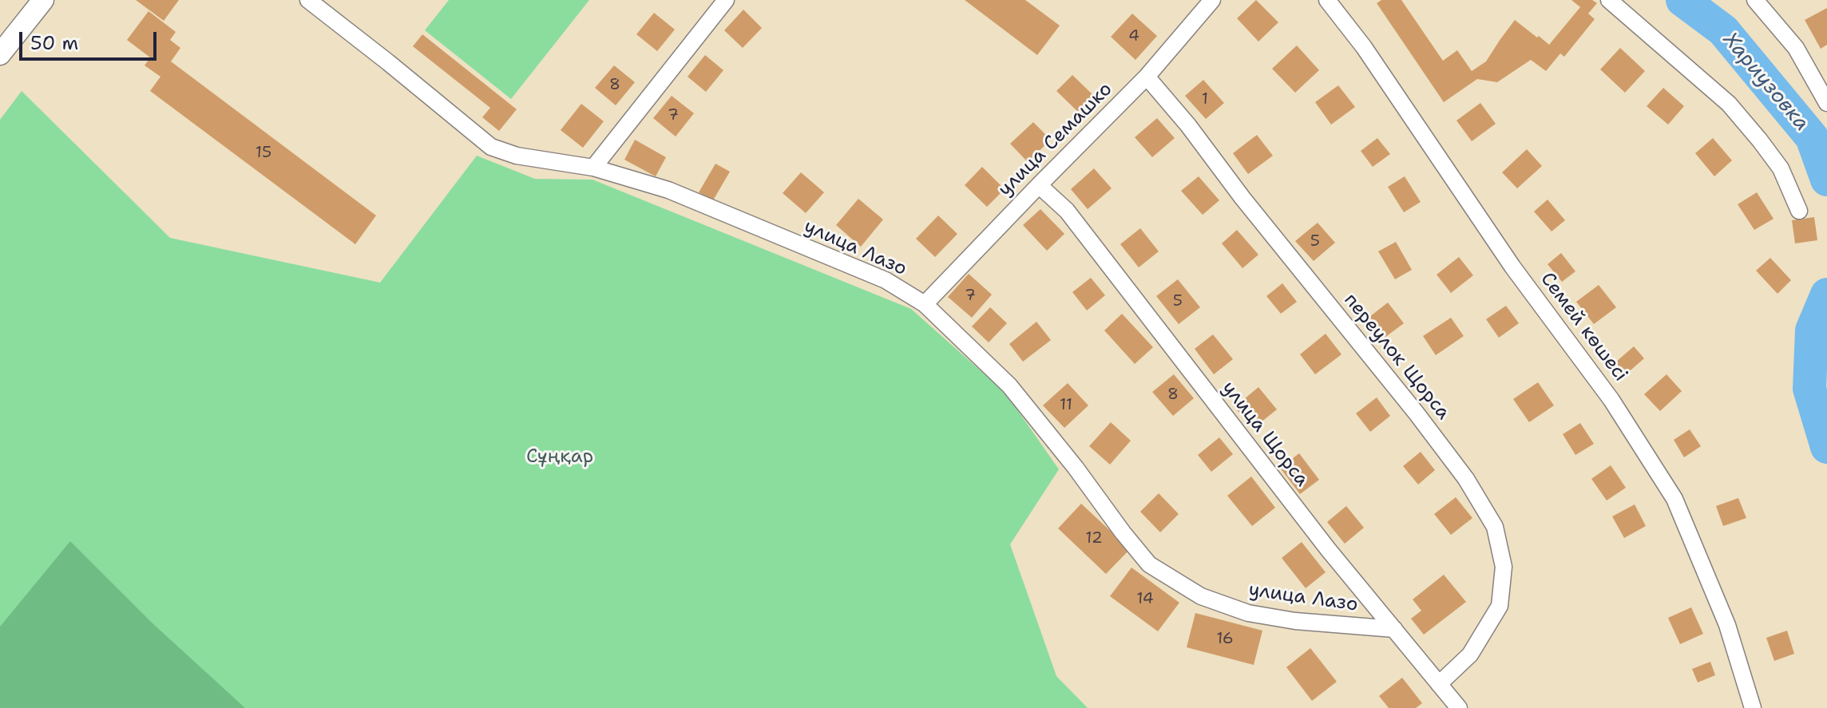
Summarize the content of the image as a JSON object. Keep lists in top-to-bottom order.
{
  "streets": {
    "street": [
      "улица Семашко",
      "улица Лазо",
      "Семей көшесі",
      "переулок Щорса",
      "улица Щорса"
    ]
  },
  "crossings": [
    ["улица Семашко", "улица Лазо"],
    ["улица Семашко", "переулок Щорса"],
    ["улица Семашко", "улица Щорса"],
    ["улица Лазо", "улица Щорса"],
    ["переулок Щорса", "улица Щорса"]
  ],
  "water": ["Хариузовка"],
  "parks": ["Сұңқар"],
  "house_numbers": [
    "4",
    "8",
    "1",
    "7",
    "15",
    "5",
    "7",
    "5",
    "8",
    "11",
    "12",
    "14",
    "16"
  ],
  "scale_bar": "50 m"
}
